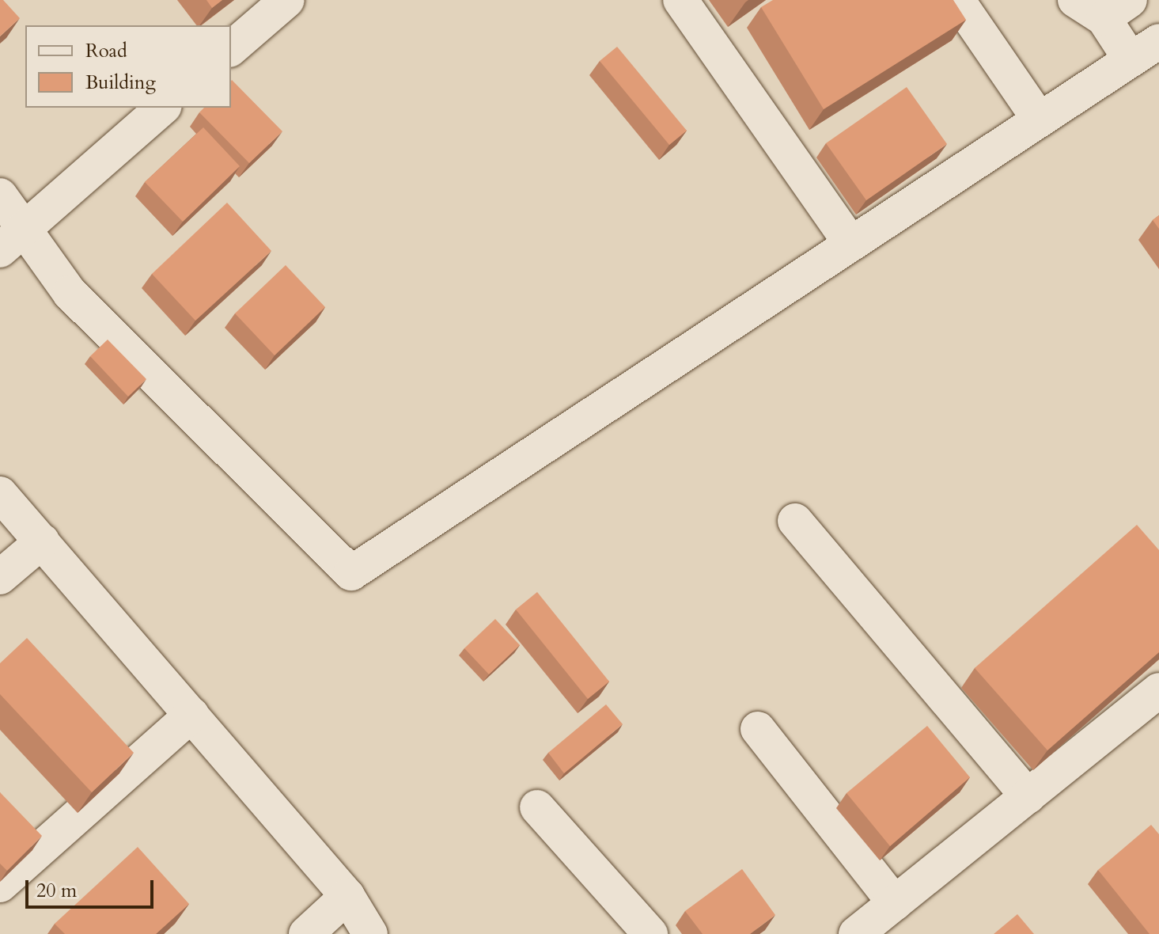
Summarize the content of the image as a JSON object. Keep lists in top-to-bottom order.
{
  "legend": ["Road", "Building"],
  "scale_bar": "20 m"
}
